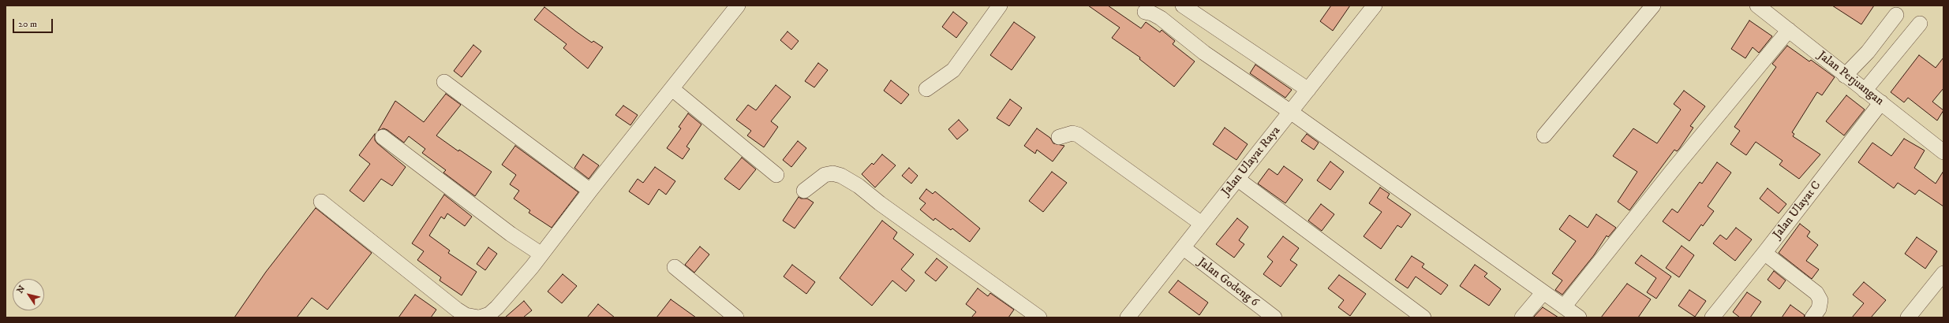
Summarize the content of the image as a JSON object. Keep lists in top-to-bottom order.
{
  "streets": {
    "street": [
      "Jalan Perjuangan",
      "Jalan Ulayat Raya",
      "Jalan Ulayat C",
      "Jalan Godeng 6"
    ]
  },
  "crossings": [
    ["Jalan Perjuangan", "Jalan Ulayat C"],
    ["Jalan Ulayat Raya", "Jalan Godeng 6"]
  ],
  "scale_bar": "20 m",
  "north": "top left"
}
